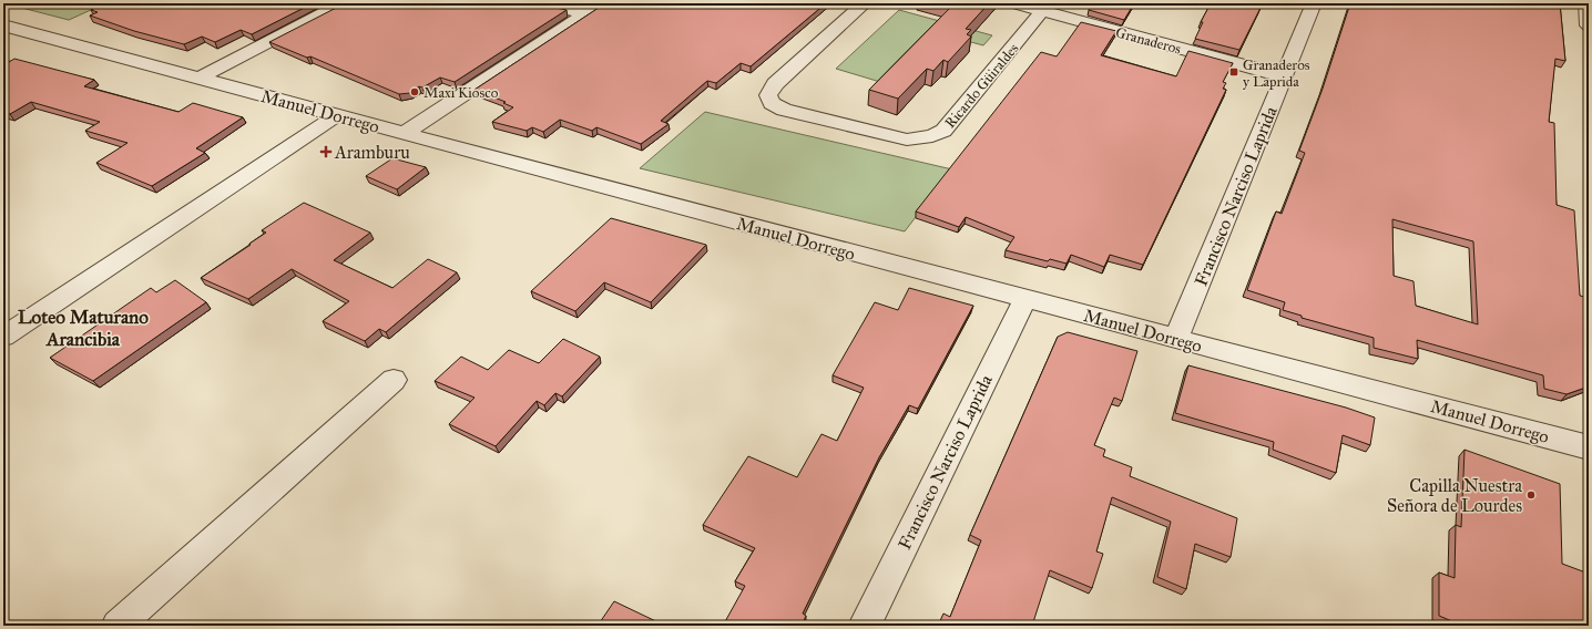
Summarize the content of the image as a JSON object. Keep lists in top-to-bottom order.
{
  "streets": {
    "street": [
      "Granaderos",
      "Ricardo Güiraldes",
      "Manuel Dorrego",
      "Francisco Narciso Laprida"
    ]
  },
  "crossings": [
    ["Granaderos", "Ricardo Güiraldes"],
    ["Granaderos", "Francisco Narciso Laprida"],
    ["Manuel Dorrego", "Francisco Narciso Laprida"]
  ],
  "districts": ["Loteo Maturano Arancibia"],
  "places": {
    "transit": ["Granaderos y Laprida"],
    "other": ["Maxi Kiosco", "Capilla Nuestra Señora de Lourdes"],
    "health": ["Aramburu"]
  }
}
